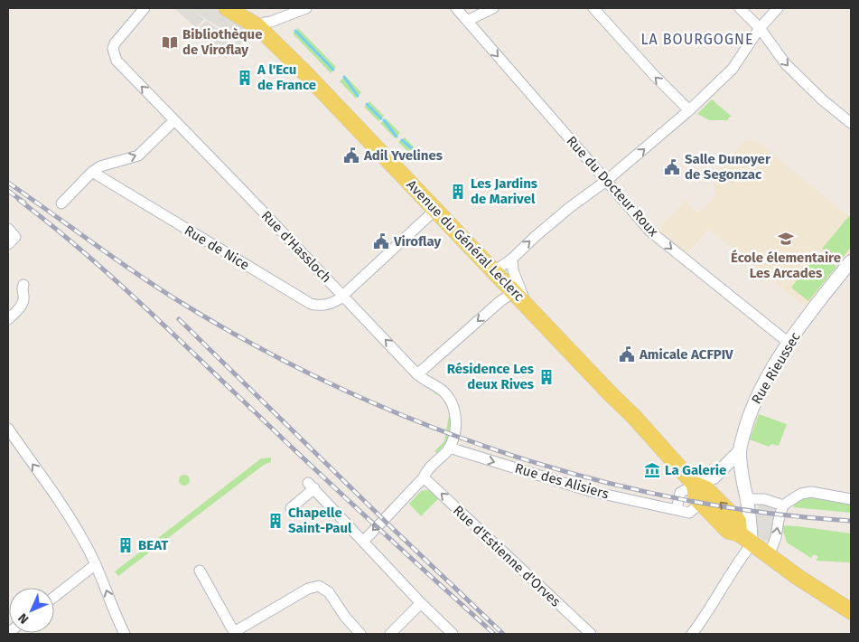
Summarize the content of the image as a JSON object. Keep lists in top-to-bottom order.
{
  "streets": {
    "main road": ["Avenue du Général Leclerc"],
    "street": [
      "Rue du Docteur Roux",
      "Rue d'Hassloch",
      "Rue de Nice",
      "Rue Rieussec",
      "Rue des Alisiers",
      "Rue d'Estienne d'Orves"
    ]
  },
  "crossings": [
    ["Rue du Docteur Roux", "Rue Rieussec"],
    ["Avenue du Général Leclerc", "Rue de Nice"],
    ["Avenue du Général Leclerc", "Rue Rieussec"],
    ["Avenue du Général Leclerc", "Rue des Alisiers"],
    ["Rue d'Hassloch", "Rue de Nice"]
  ],
  "one_way": [
    "Rue du Docteur Roux",
    "Rue d'Hassloch",
    "Rue des Alisiers",
    "Rue d'Estienne d'Orves"
  ],
  "districts": ["LA BOURGOGNE"],
  "places": {
    "library": ["Bibliothèque de Viroflay"],
    "building": [
      "A l'Ecu de France",
      "Les Jardins de Marivel",
      "Résidence Les deux Rives",
      "Chapelle Saint-Paul",
      "BEAT"
    ],
    "public building": [
      "Adil Yvelines",
      "Salle Dunoyer de Segonzac",
      "Viroflay",
      "Amicale ACFPIV"
    ],
    "school or university": ["École élementaire Les Arcades"],
    "museum": ["La Galerie"]
  },
  "north": "bottom left"
}
